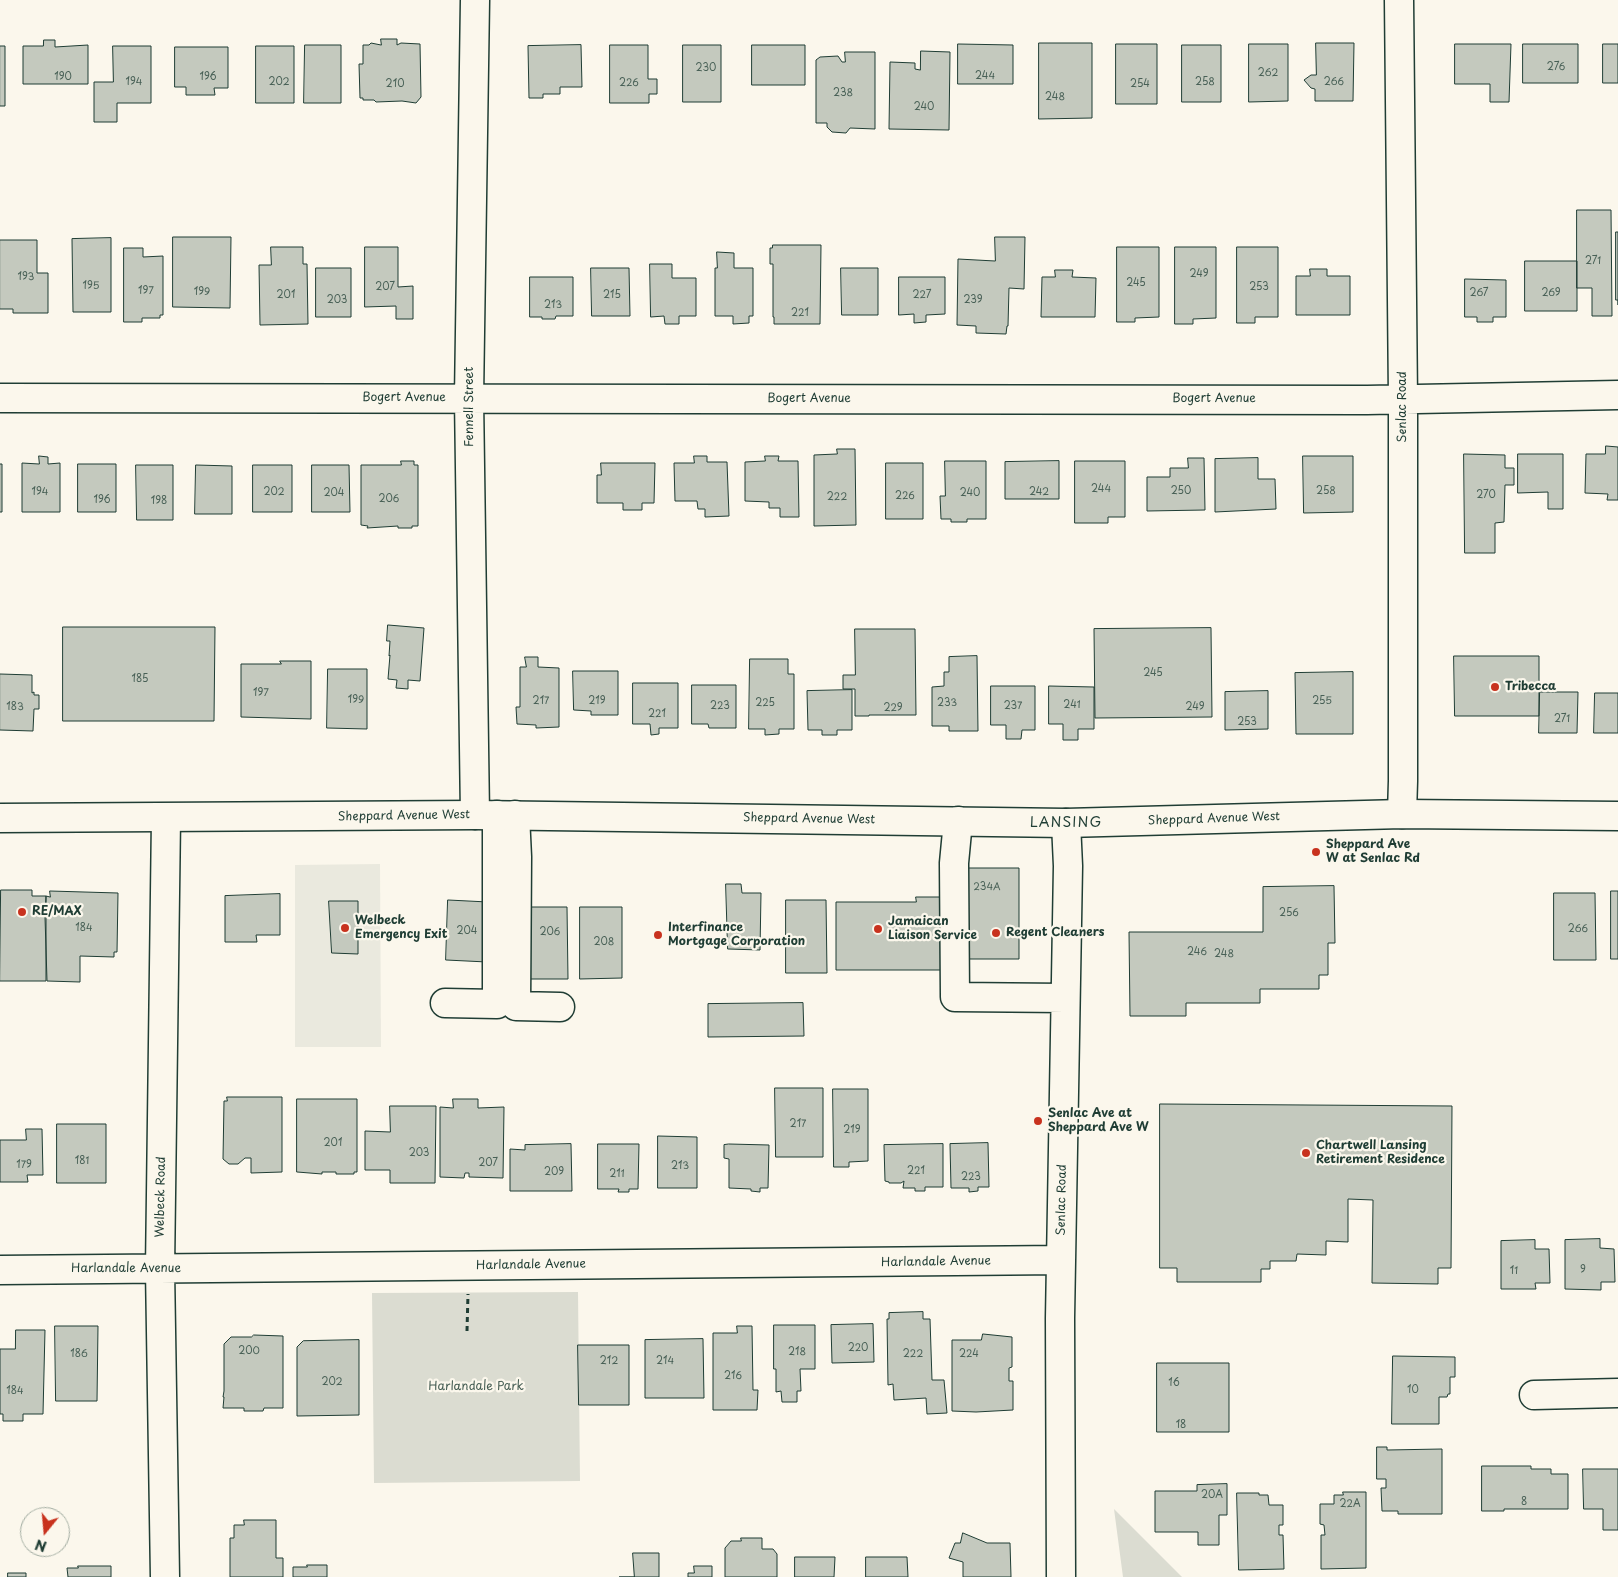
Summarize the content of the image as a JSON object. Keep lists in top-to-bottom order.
{
  "streets": {
    "street": [
      "Bogert Avenue",
      "Fennell Street",
      "Senlac Road",
      "Sheppard Avenue West",
      "Welbeck Road",
      "Harlandale Avenue"
    ]
  },
  "crossings": [
    ["Bogert Avenue", "Fennell Street"],
    ["Bogert Avenue", "Senlac Road"],
    ["Fennell Street", "Sheppard Avenue West"],
    ["Senlac Road", "Sheppard Avenue West"],
    ["Senlac Road", "Harlandale Avenue"],
    ["Sheppard Avenue West", "Welbeck Road"],
    ["Welbeck Road", "Harlandale Avenue"]
  ],
  "districts": ["LANSING"],
  "parks": ["Harlandale Park"],
  "places": [
    "Tribecca",
    "Sheppard Ave W at Senlac Rd",
    "RE/MAX",
    "Welbeck Emergency Exit",
    "Jamaican Liaison Service",
    "Regent Cleaners",
    "Interfinance Mortgage Corporation",
    "Senlac Ave at Sheppard Ave W",
    "Chartwell Lansing Retirement Residence"
  ],
  "house_numbers": [
    "276",
    "230",
    "262",
    "244",
    "190",
    "196",
    "194",
    "202",
    "258",
    "266",
    "226",
    "210",
    "254",
    "238",
    "248",
    "240",
    "271",
    "249",
    "193",
    "245",
    "195",
    "207",
    "253",
    "197",
    "199",
    "267",
    "269",
    "201",
    "215",
    "227",
    "203",
    "239",
    "213",
    "221",
    "244",
    "250",
    "258",
    "194",
    "202",
    "242",
    "204",
    "240",
    "270",
    "226",
    "222",
    "206",
    "196",
    "198",
    "245",
    "185",
    "197",
    "199",
    "217",
    "219",
    "255",
    "225",
    "233",
    "241",
    "223",
    "237",
    "183",
    "249",
    "229",
    "221",
    "271",
    "253",
    "234A",
    "256",
    "184",
    "266",
    "204",
    "206",
    "208",
    "246",
    "248",
    "217",
    "219",
    "201",
    "203",
    "181",
    "207",
    "179",
    "213",
    "221",
    "209",
    "211",
    "223",
    "9",
    "11",
    "220",
    "200",
    "218",
    "186",
    "222",
    "224",
    "212",
    "214",
    "216",
    "202",
    "16",
    "10",
    "184",
    "18",
    "20A",
    "8",
    "22A"
  ],
  "north": "bottom"
}
